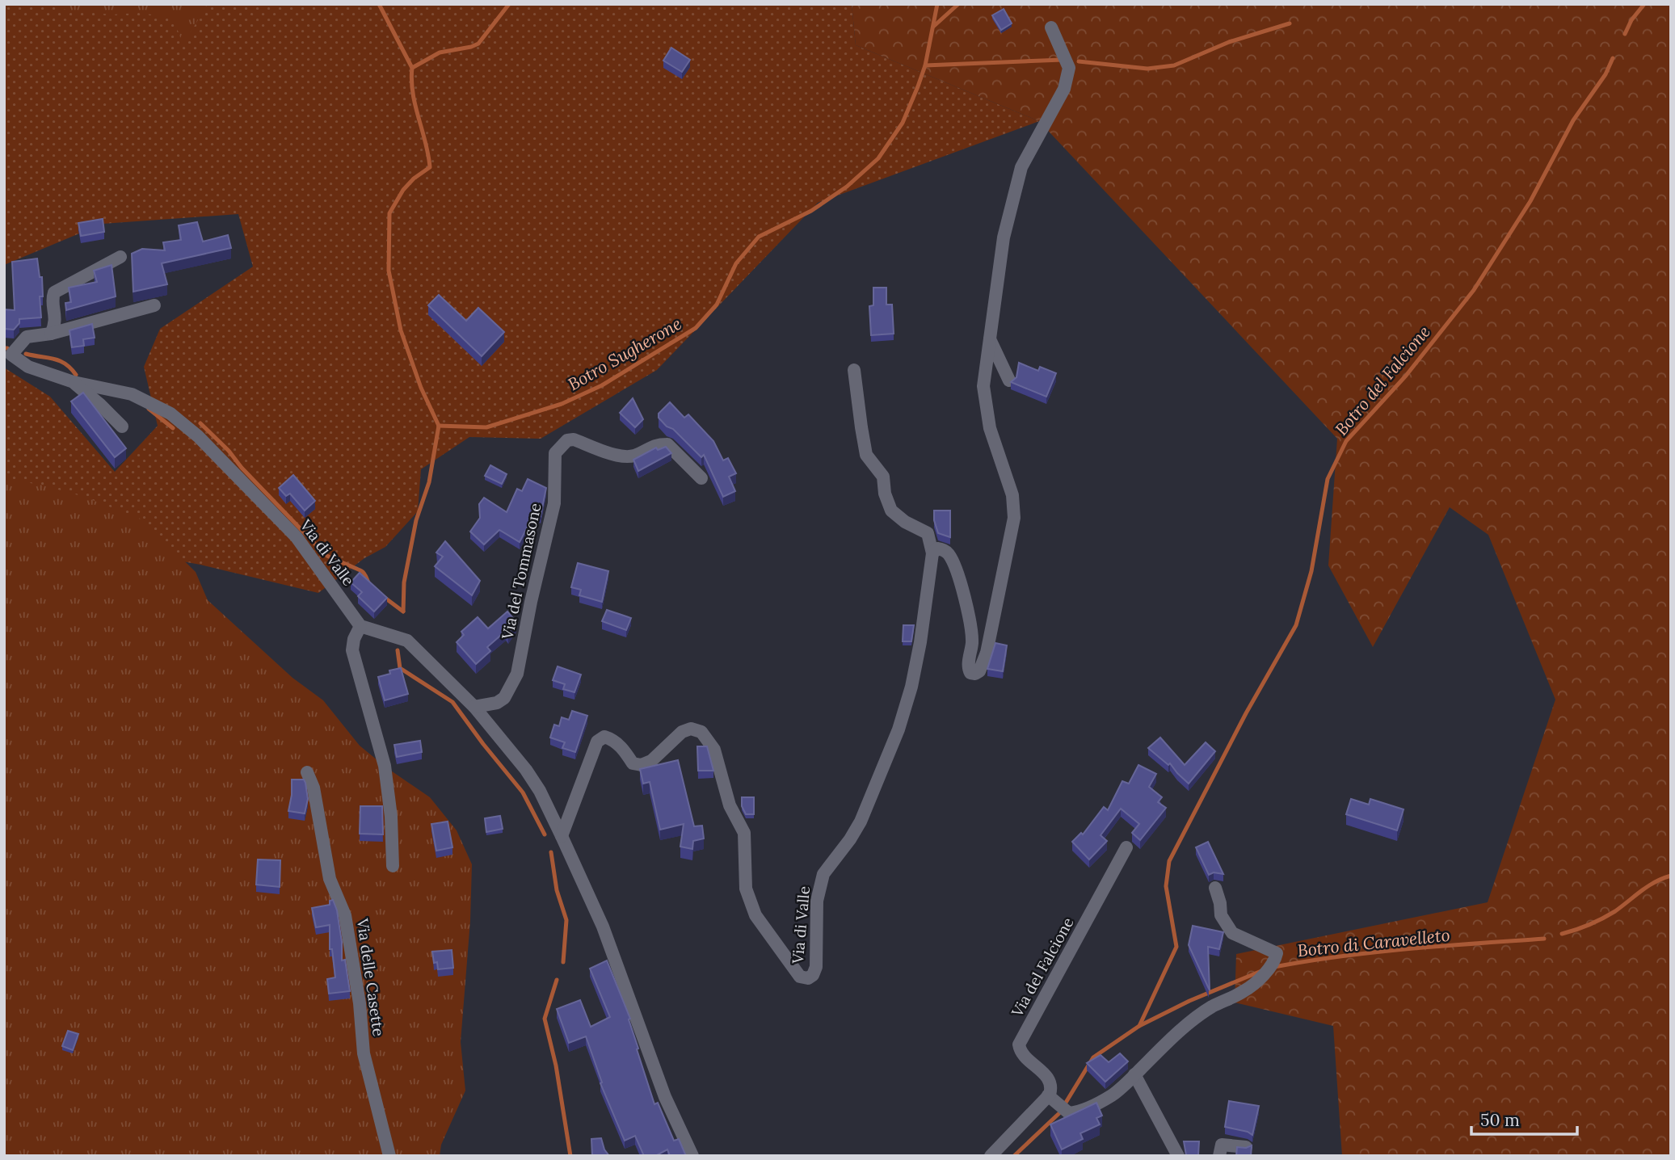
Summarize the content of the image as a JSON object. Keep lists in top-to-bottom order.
{
  "streets": {
    "street": [
      "Via di Valle",
      "Via del Tommasone",
      "Via del Falcione",
      "Via delle Casette"
    ]
  },
  "water": ["Botro Sugherone", "Botro del Falcione", "Botro di Caravelleto"],
  "scale_bar": "50 m"
}
